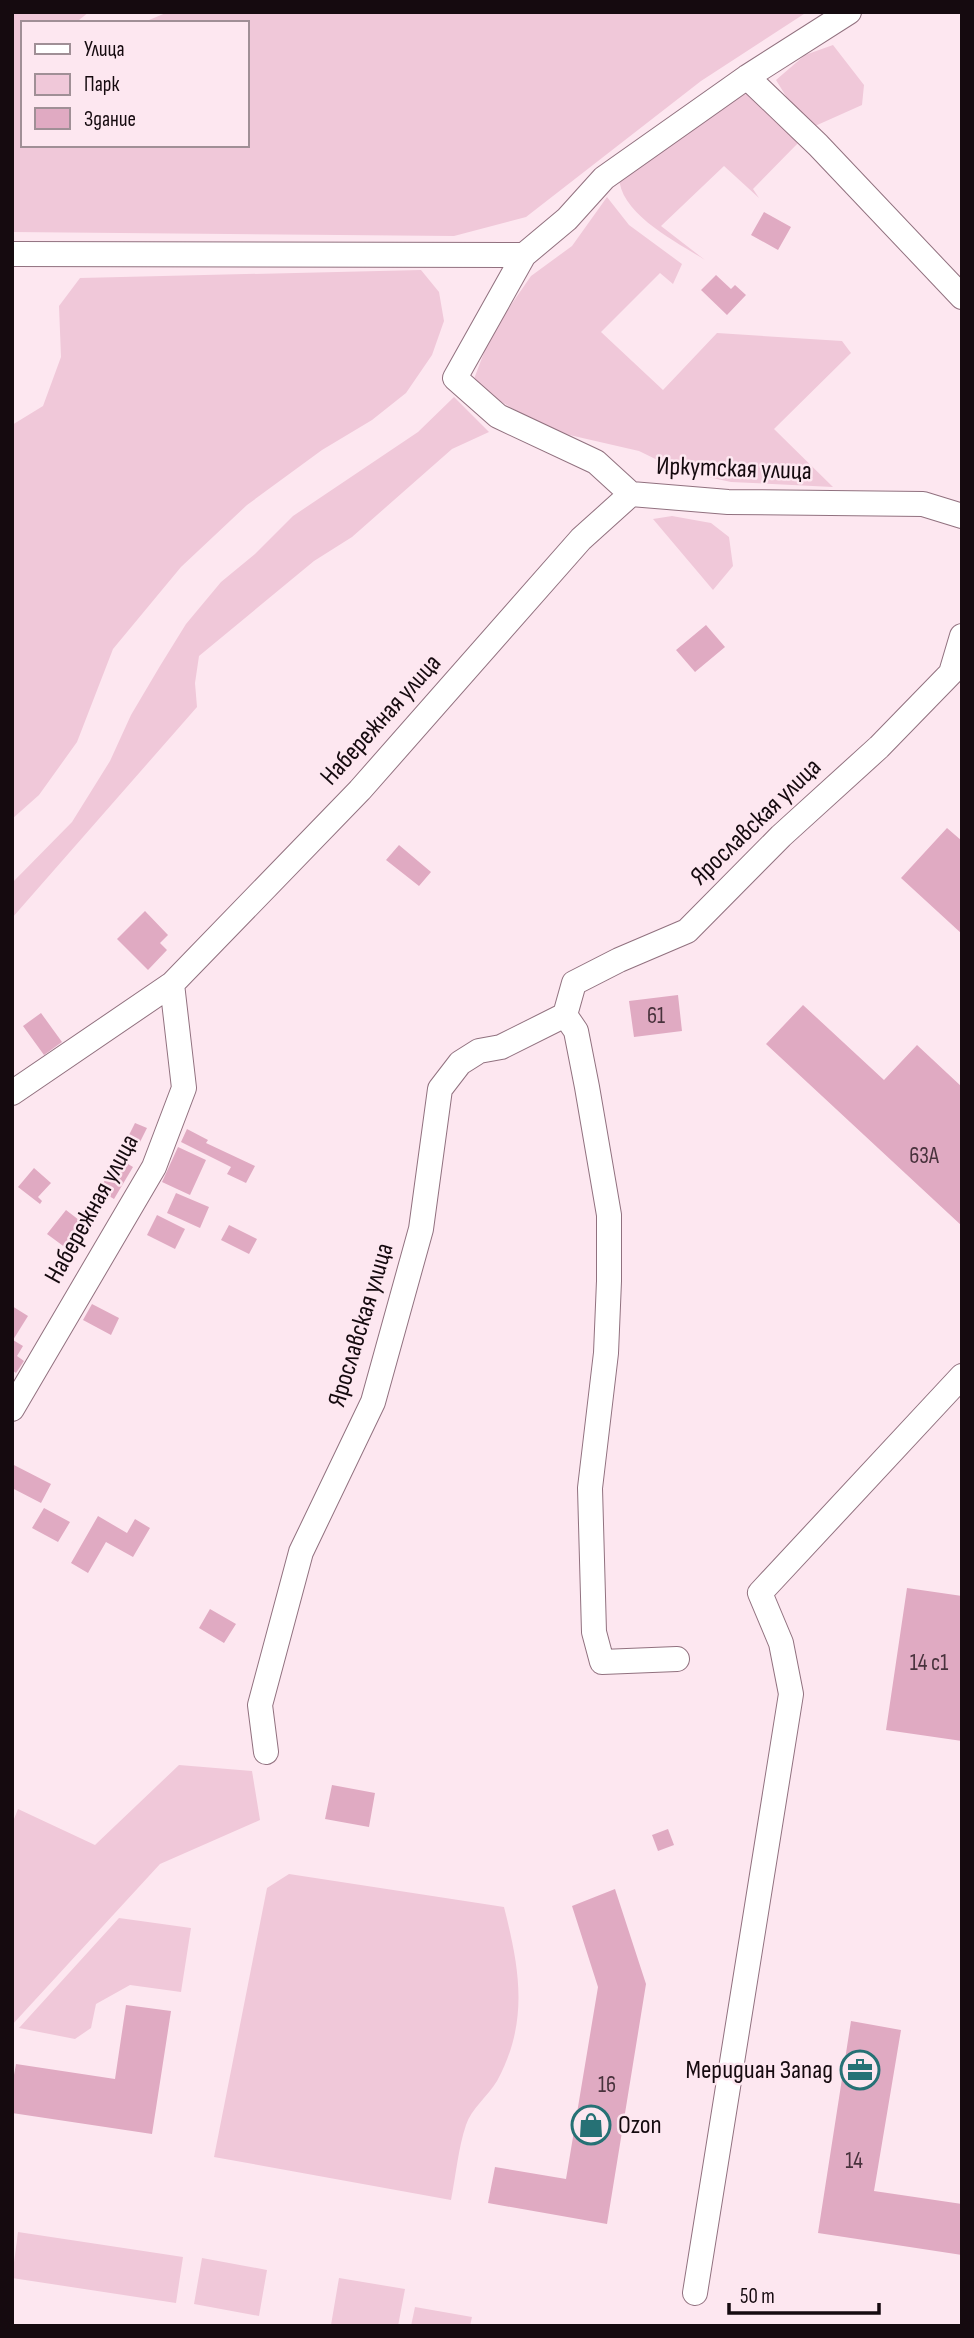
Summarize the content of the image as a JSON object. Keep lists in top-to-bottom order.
{
  "streets": {
    "street": ["Иркутская улица", "Набережная улица", "Ярославская улица"]
  },
  "crossings": [
    ["Иркутская улица", "Набережная улица"]
  ],
  "places": {
    "office": ["Меридиан Запад"],
    "shop": ["Ozon"]
  },
  "house_numbers": [
    "61",
    "63А",
    "14 с1",
    "16",
    "14"
  ],
  "legend": ["Улица", "Парк", "Здание"],
  "scale_bar": "50 m"
}
